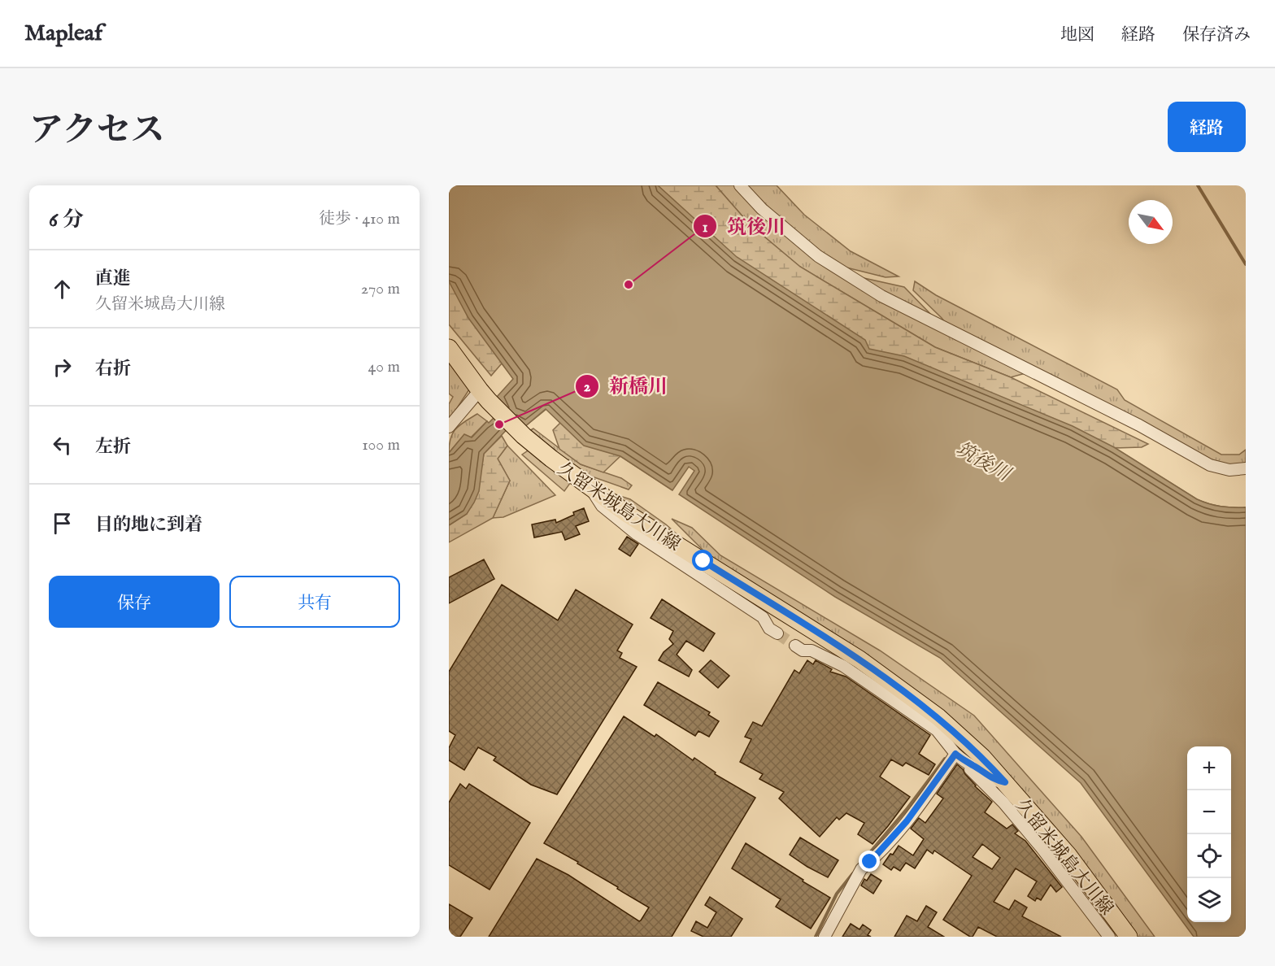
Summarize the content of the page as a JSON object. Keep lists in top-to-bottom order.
{
  "streets": {
    "main road": ["久留米城島大川線"]
  },
  "water": ["筑後川"],
  "places": ["筑後川", "新橋川"],
  "north": "bottom right",
  "page": {
    "header": "Mapleaf",
    "nav": ["地図", "経路", "保存済み"],
    "title": "アクセス",
    "buttons": [
      "経路",
      ["保存", "共有"]
    ],
    "heading": ["6 分", "徒歩 · 410 m"],
    "list": [
      ["直進", "久留米城島大川線", "270 m"],
      ["右折", "40 m"],
      ["左折", "100 m"],
      "目的地に到着"
    ],
    "map_buttons": ["+", "−"]
  }
}
